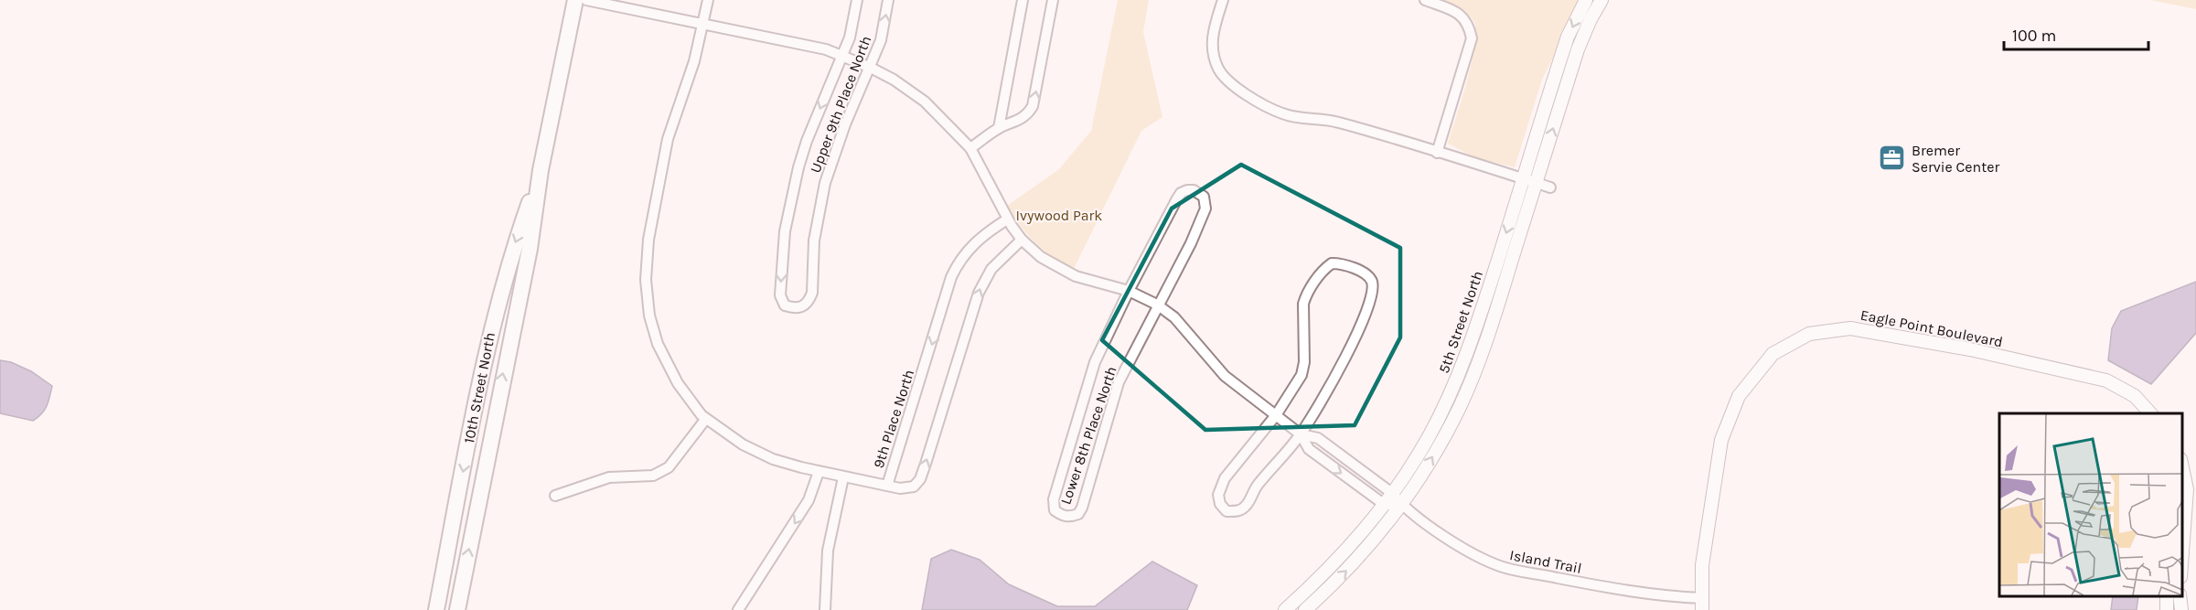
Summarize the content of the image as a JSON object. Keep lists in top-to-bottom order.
{
  "streets": {
    "main road": ["10th Street North"],
    "street": [
      "Upper 9th Place North",
      "5th Street North",
      "Eagle Point Boulevard",
      "9th Place North",
      "Lower 8th Place North",
      "Island Trail"
    ]
  },
  "crossings": [
    ["5th Street North", "Island Trail"],
    ["Eagle Point Boulevard", "Island Trail"]
  ],
  "parks": ["Ivywood Park"],
  "places": {
    "office": ["Bremer Servie Center"]
  },
  "scale_bar": "100 m"
}
